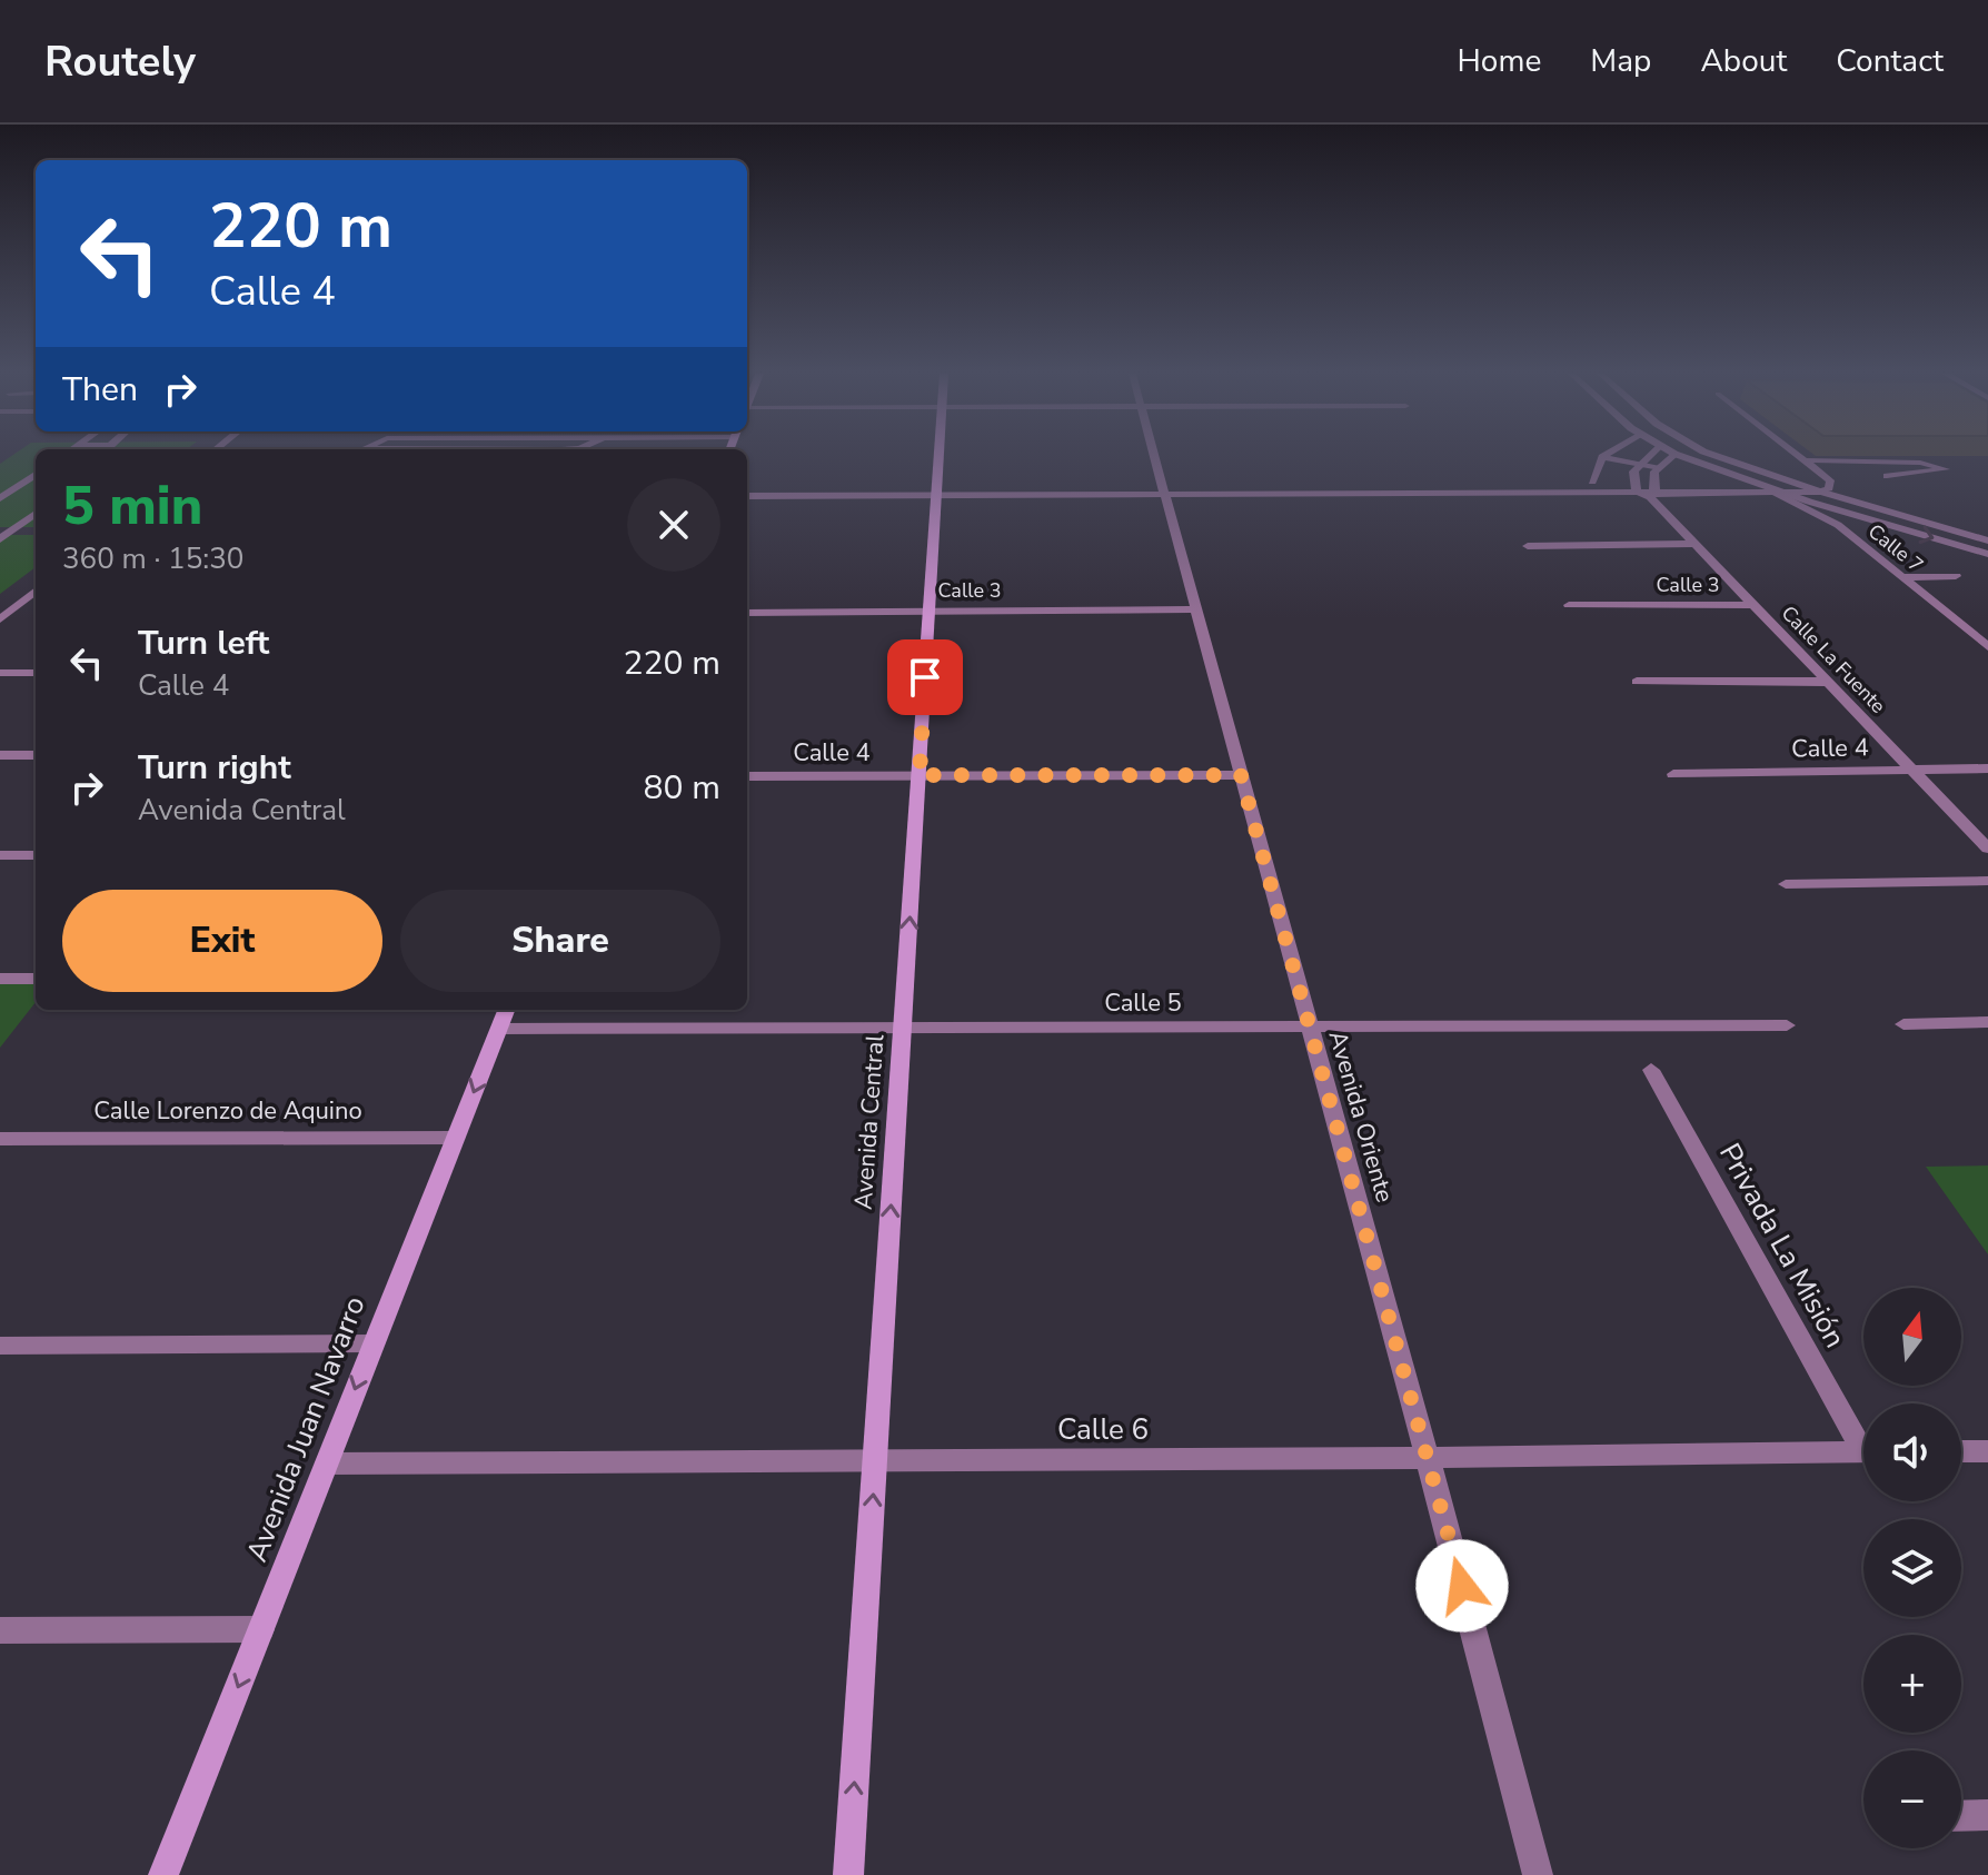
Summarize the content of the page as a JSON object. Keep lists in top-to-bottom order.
{
  "streets": {
    "main road": ["Avenida Central", "Avenida Juan Navarro"],
    "street": [
      "Calle 7",
      "Calle 3",
      "Calle La Fuente",
      "Calle 4",
      "Calle 5",
      "Calle Lorenzo de Aquino",
      "Avenida Oriente",
      "Privada La Misión",
      "Calle 6"
    ]
  },
  "crossings": [
    ["Calle 3", "Calle La Fuente"],
    ["Calle 3", "Avenida Oriente"],
    ["Calle 3", "Avenida Central"],
    ["Calle La Fuente", "Calle 4"],
    ["Calle 4", "Avenida Oriente"],
    ["Calle 4", "Avenida Central"],
    ["Calle 5", "Avenida Oriente"],
    ["Calle 5", "Avenida Central"],
    ["Calle 5", "Avenida Juan Navarro"],
    ["Calle Lorenzo de Aquino", "Avenida Juan Navarro"],
    ["Avenida Oriente", "Calle 6"],
    ["Avenida Central", "Calle 6"],
    ["Avenida Juan Navarro", "Calle 6"]
  ],
  "one_way": ["Avenida Central", "Avenida Juan Navarro"],
  "north": "top",
  "page": {
    "header": "Routely",
    "nav": [
      "Home",
      "Map",
      "About",
      "Contact"
    ],
    "turn": ["220 m", "Calle 4"],
    "then": "Then",
    "heading": ["5 min", "360 m · 15:30"],
    "list": [
      {
        "name": "Turn left",
        "note": "Calle 4",
        "value": "220 m"
      },
      {
        "name": "Turn right",
        "note": "Avenida Central",
        "value": "80 m"
      }
    ],
    "buttons": ["Exit", "Share"],
    "map_buttons": ["+", "−"]
  }
}
